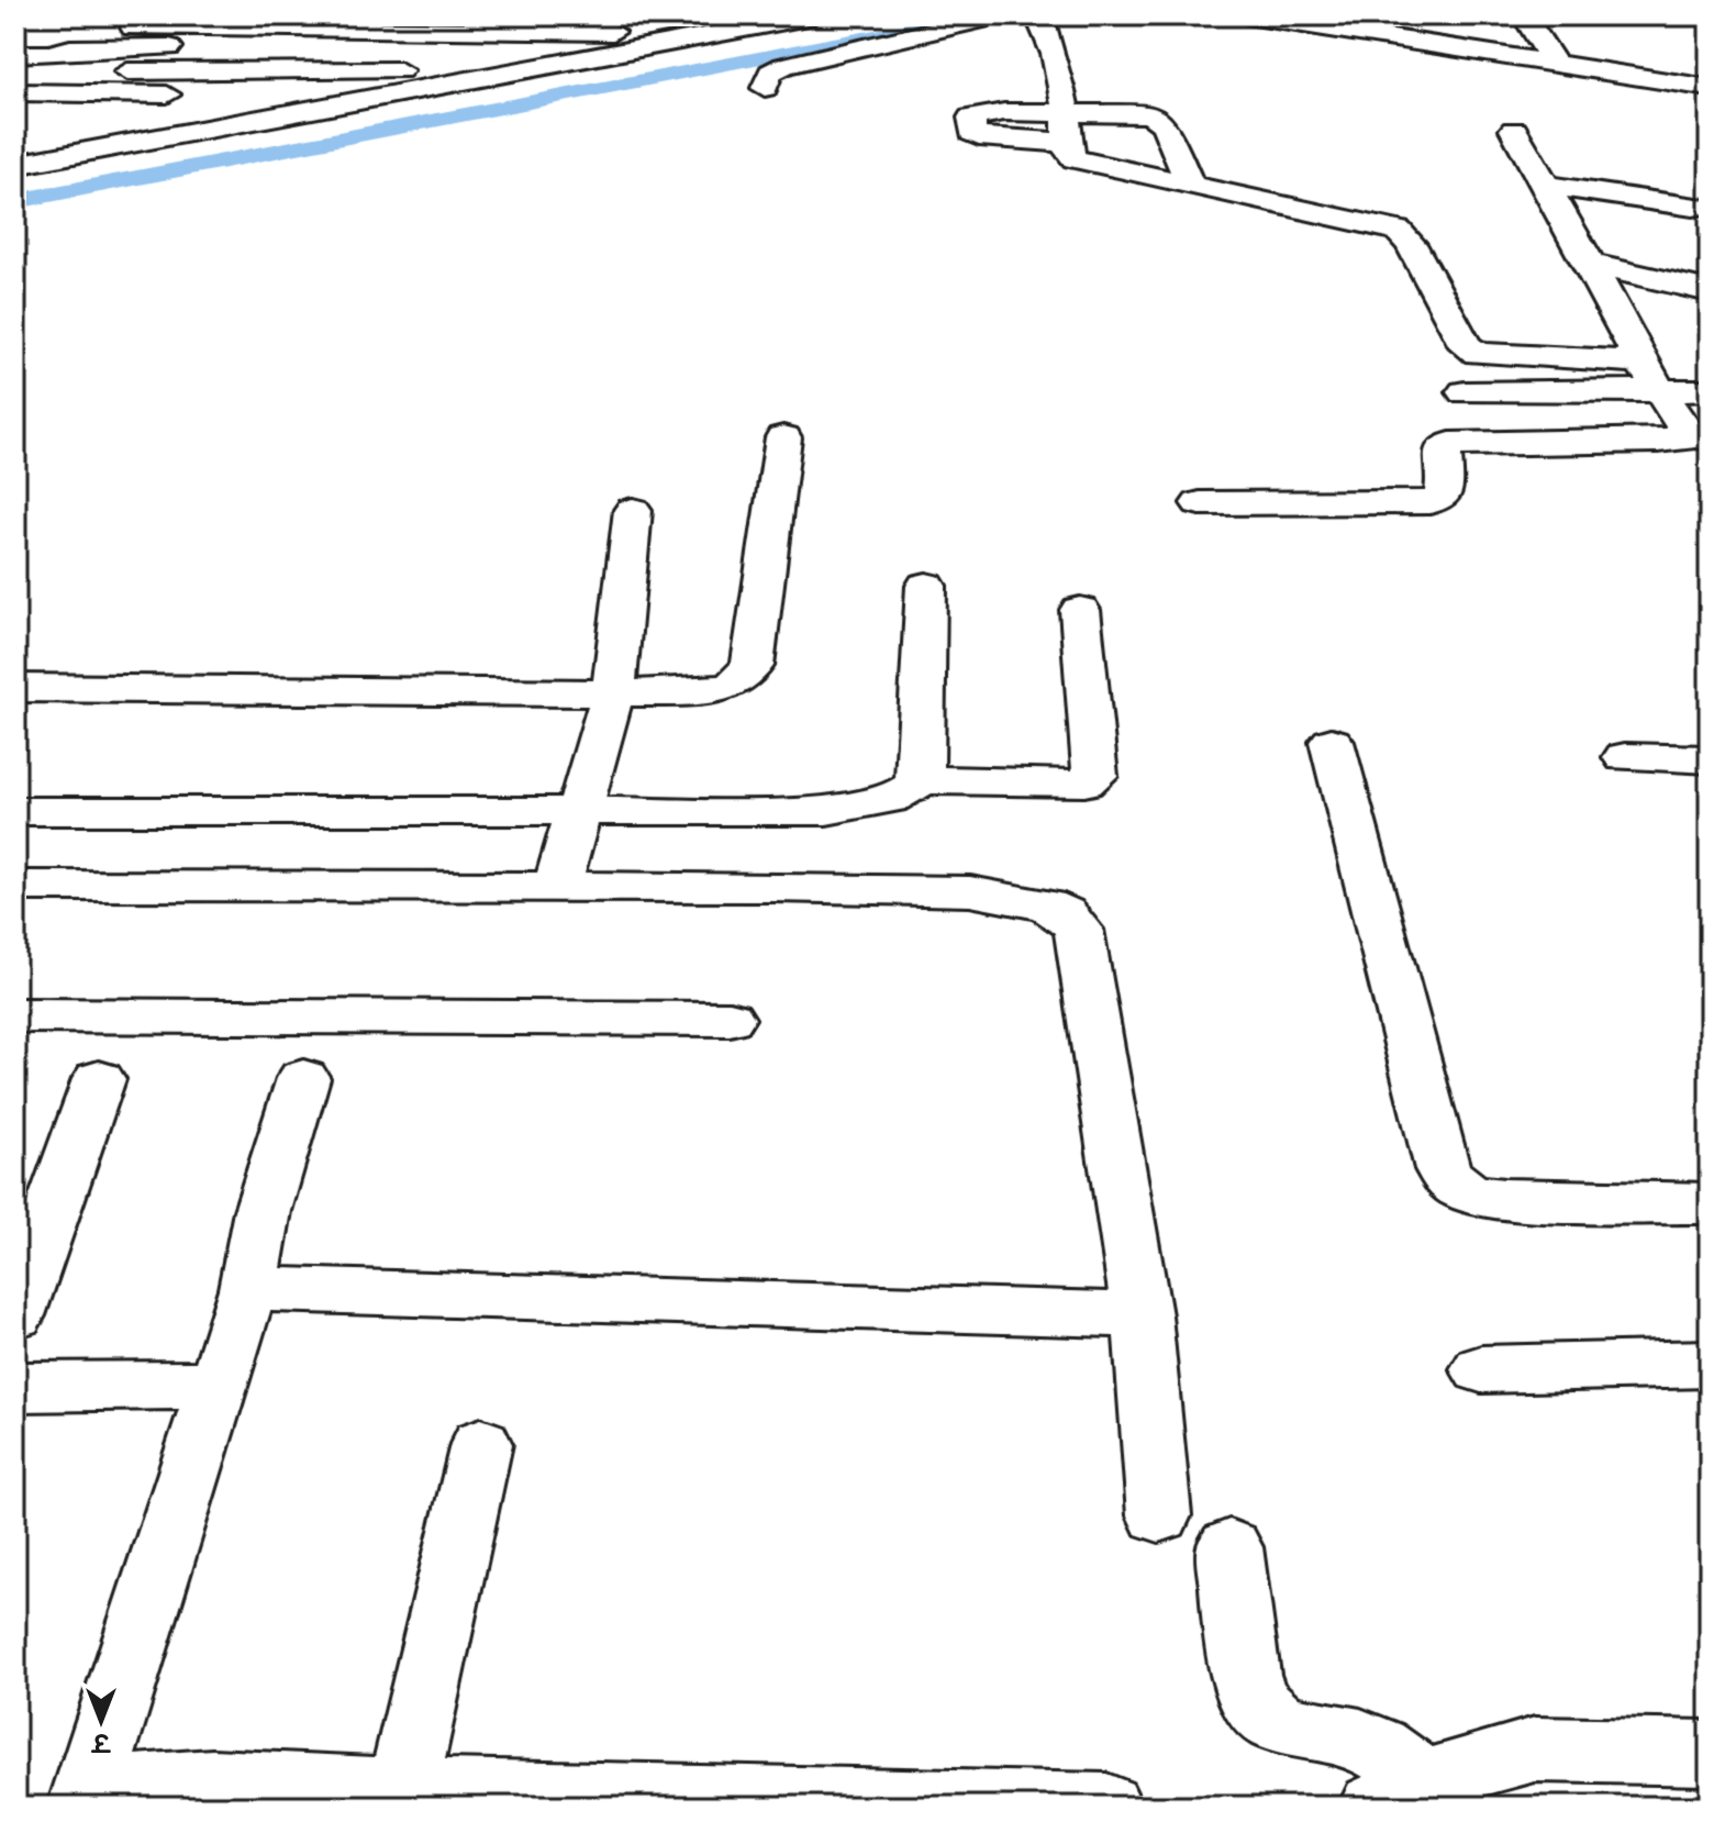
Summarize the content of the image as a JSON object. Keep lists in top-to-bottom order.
{
  "north": "bottom"
}
